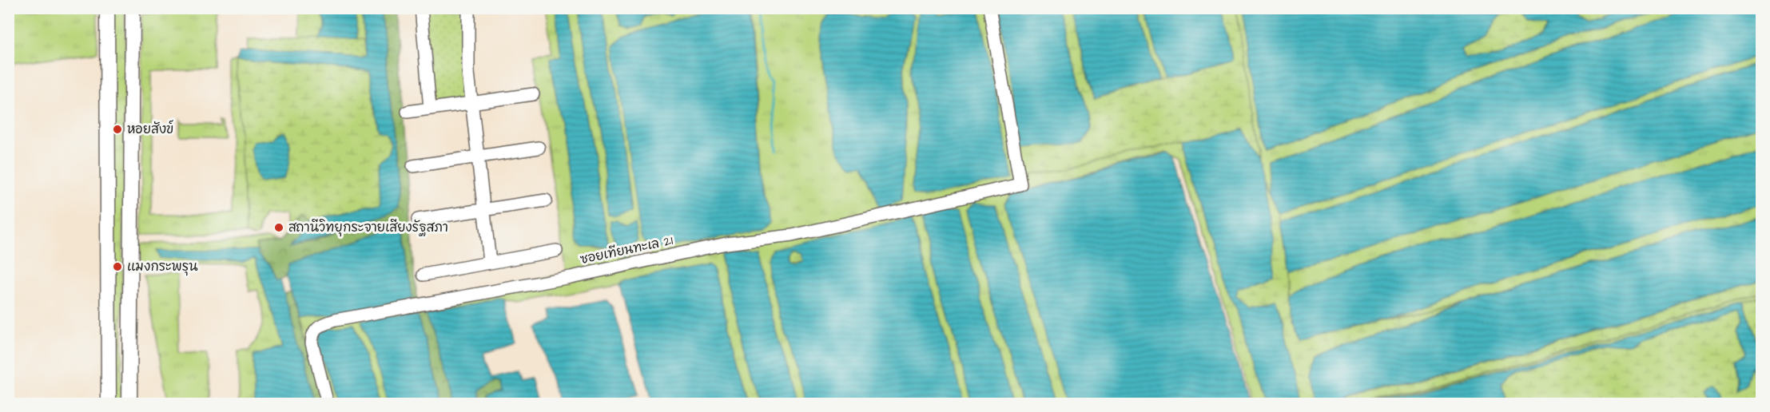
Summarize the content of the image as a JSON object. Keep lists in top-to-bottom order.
{
  "streets": {
    "street": ["ซอยเทียนทะเล 21"]
  },
  "places": ["หอยสังข์", "สถานีวิทยุกระจายเสียงรัฐสภา", "แมงกระพรุน"]
}
